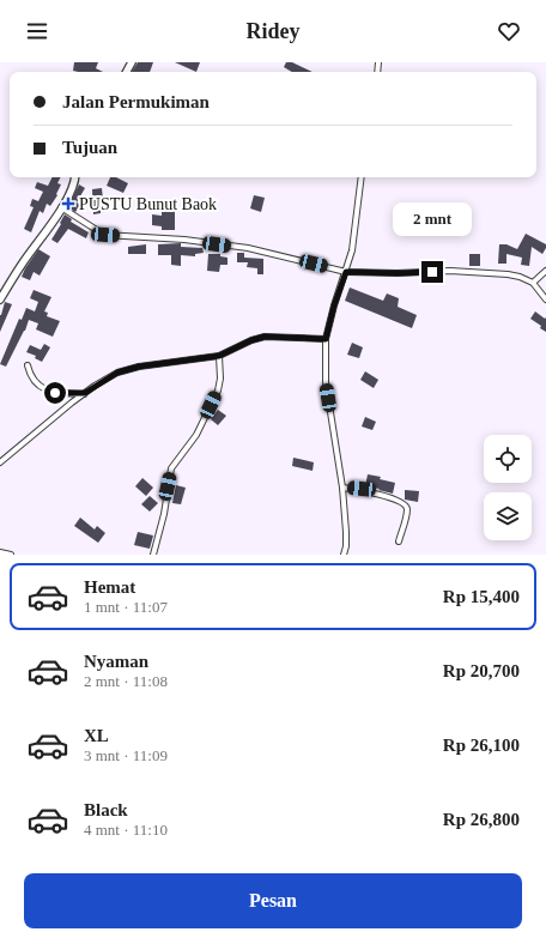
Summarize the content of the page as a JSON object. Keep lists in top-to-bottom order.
{
  "places": {
    "health": ["PUSTU Bunut Baok"]
  },
  "page": {
    "header": "Ridey",
    "banner": ["Jalan Permukiman", "Tujuan"],
    "bubble": "2 mnt",
    "list": [
      {
        "name": "Hemat",
        "note": "1 mnt · 11:07",
        "value": "Rp 15,400"
      },
      {
        "name": "Nyaman",
        "note": "2 mnt · 11:08",
        "value": "Rp 20,700"
      },
      {
        "name": "XL",
        "note": "3 mnt · 11:09",
        "value": "Rp 26,100"
      },
      {
        "name": "Black",
        "note": "4 mnt · 11:10",
        "value": "Rp 26,800"
      }
    ],
    "buttons": "Pesan"
  }
}
